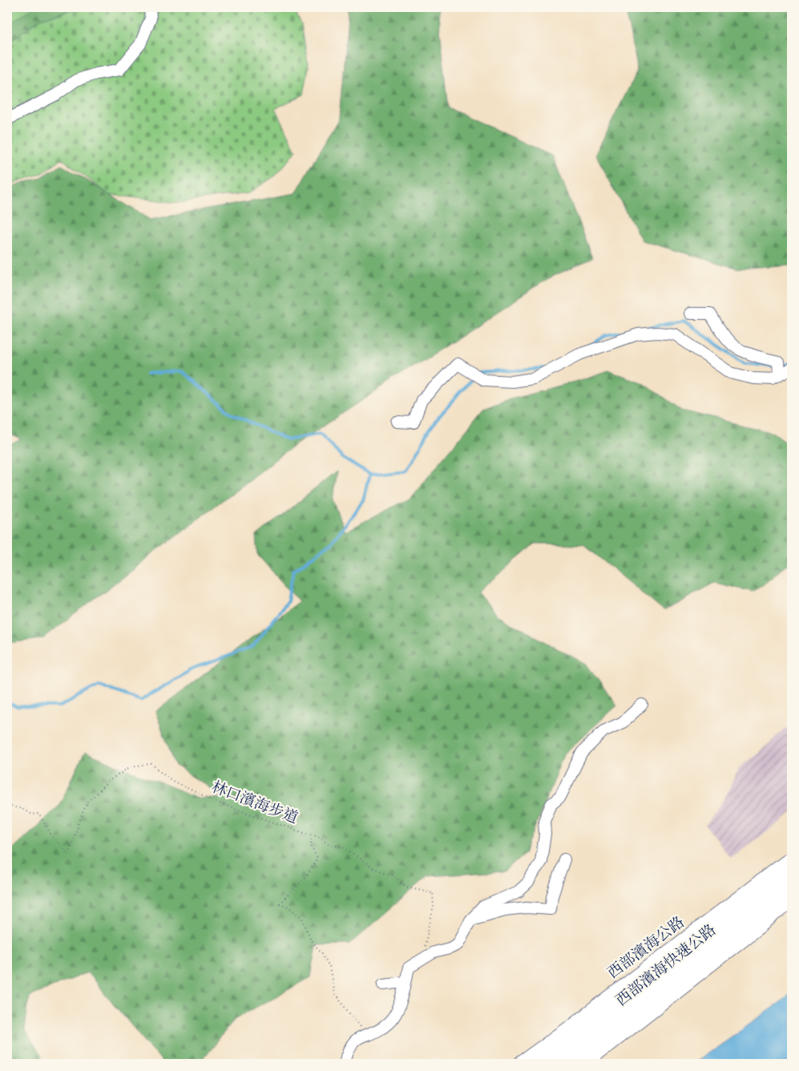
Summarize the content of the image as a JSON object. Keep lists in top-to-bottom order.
{
  "streets": {
    "highway": ["西部濱海快速公路"],
    "main road": ["西部濱海公路"],
    "path": ["林口濱海步道"]
  }
}
